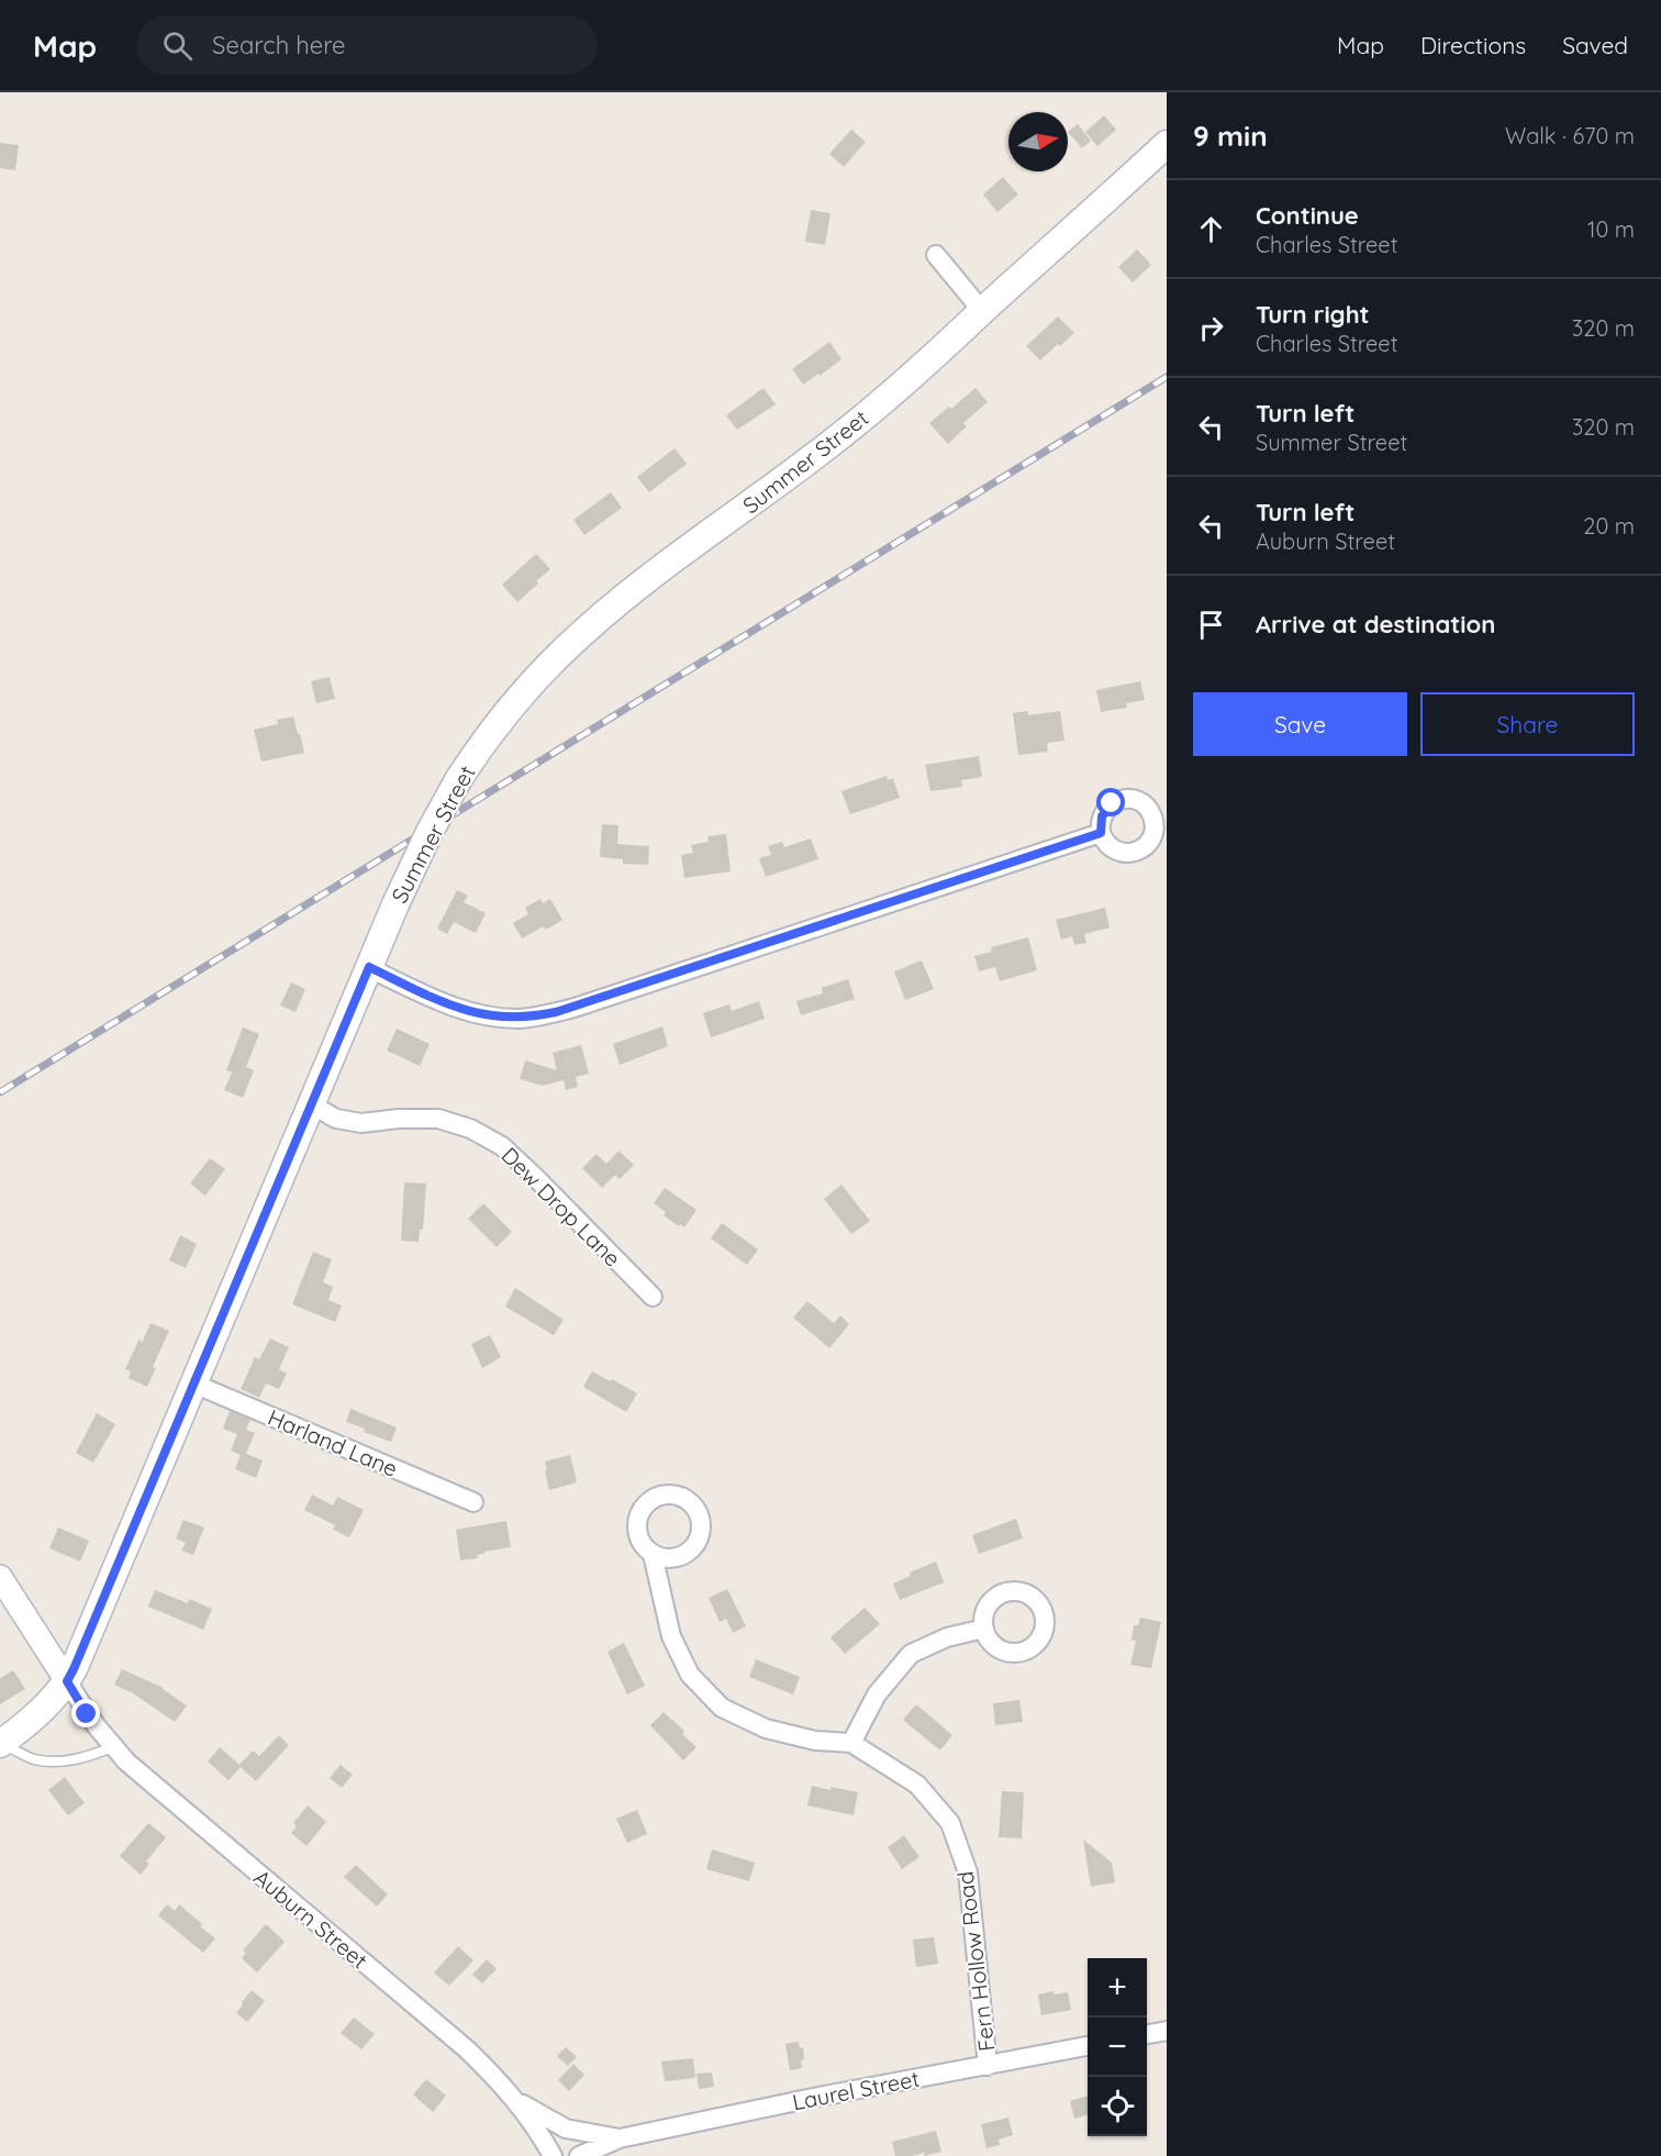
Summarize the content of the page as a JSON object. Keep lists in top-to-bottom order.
{
  "streets": {
    "main road": ["Summer Street"],
    "street": [
      "Dew Drop Lane",
      "Harland Lane",
      "Auburn Street",
      "Fern Hollow Road",
      "Laurel Street"
    ]
  },
  "crossings": [
    ["Summer Street", "Dew Drop Lane"],
    ["Summer Street", "Harland Lane"],
    ["Summer Street", "Auburn Street"],
    ["Auburn Street", "Laurel Street"],
    ["Fern Hollow Road", "Laurel Street"]
  ],
  "north": "right",
  "page": {
    "header": "Map",
    "search": "Search here",
    "nav": ["Map", "Directions", "Saved"],
    "heading": ["9 min", "Walk · 670 m"],
    "list": [
      ["Continue", "Charles Street", "10 m"],
      ["Turn right", "Charles Street", "320 m"],
      ["Turn left", "Summer Street", "320 m"],
      ["Turn left", "Auburn Street", "20 m"],
      "Arrive at destination"
    ],
    "buttons": ["Save", "Share"],
    "map_buttons": ["+", "−"]
  }
}
